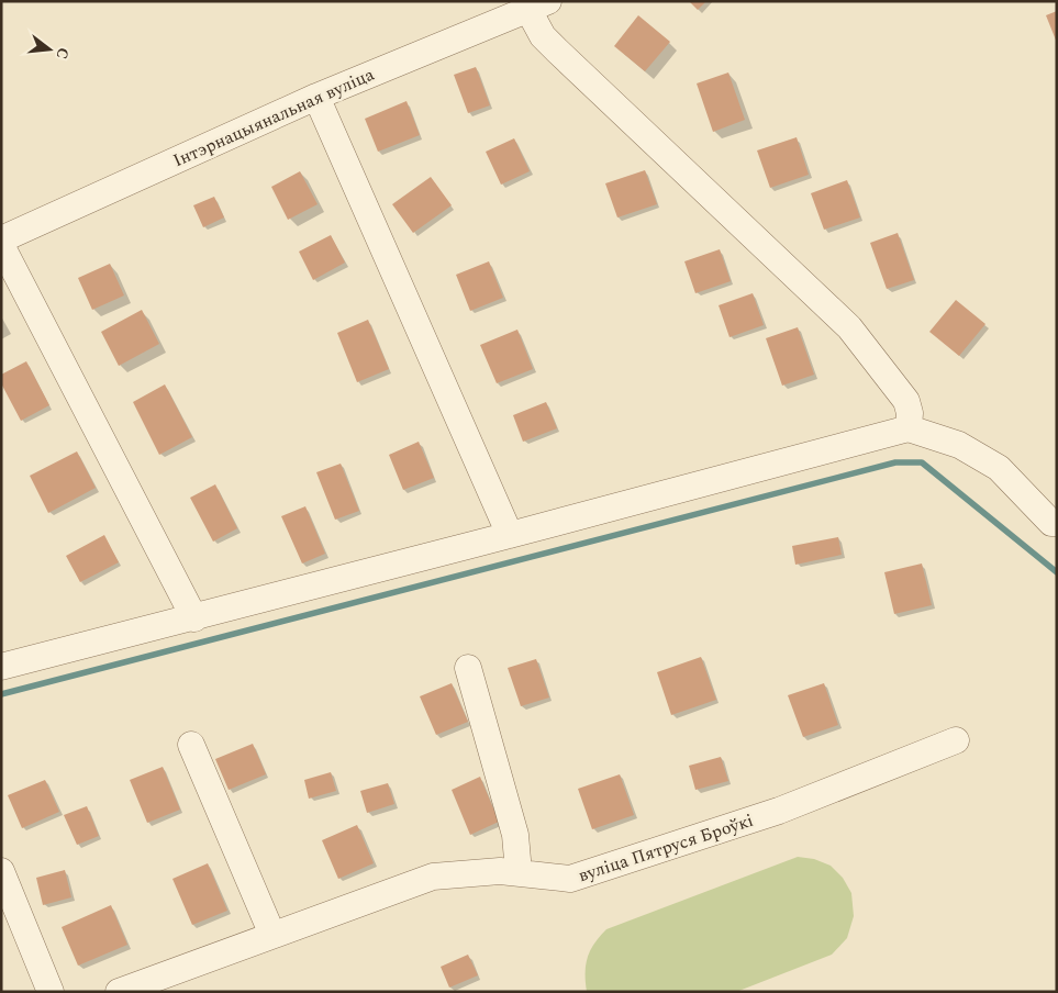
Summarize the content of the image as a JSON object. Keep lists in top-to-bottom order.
{
  "streets": {
    "street": ["Інтэрнацыянальная вуліца", "вуліца Пятруся Броўкі"]
  },
  "north": "right"
}
